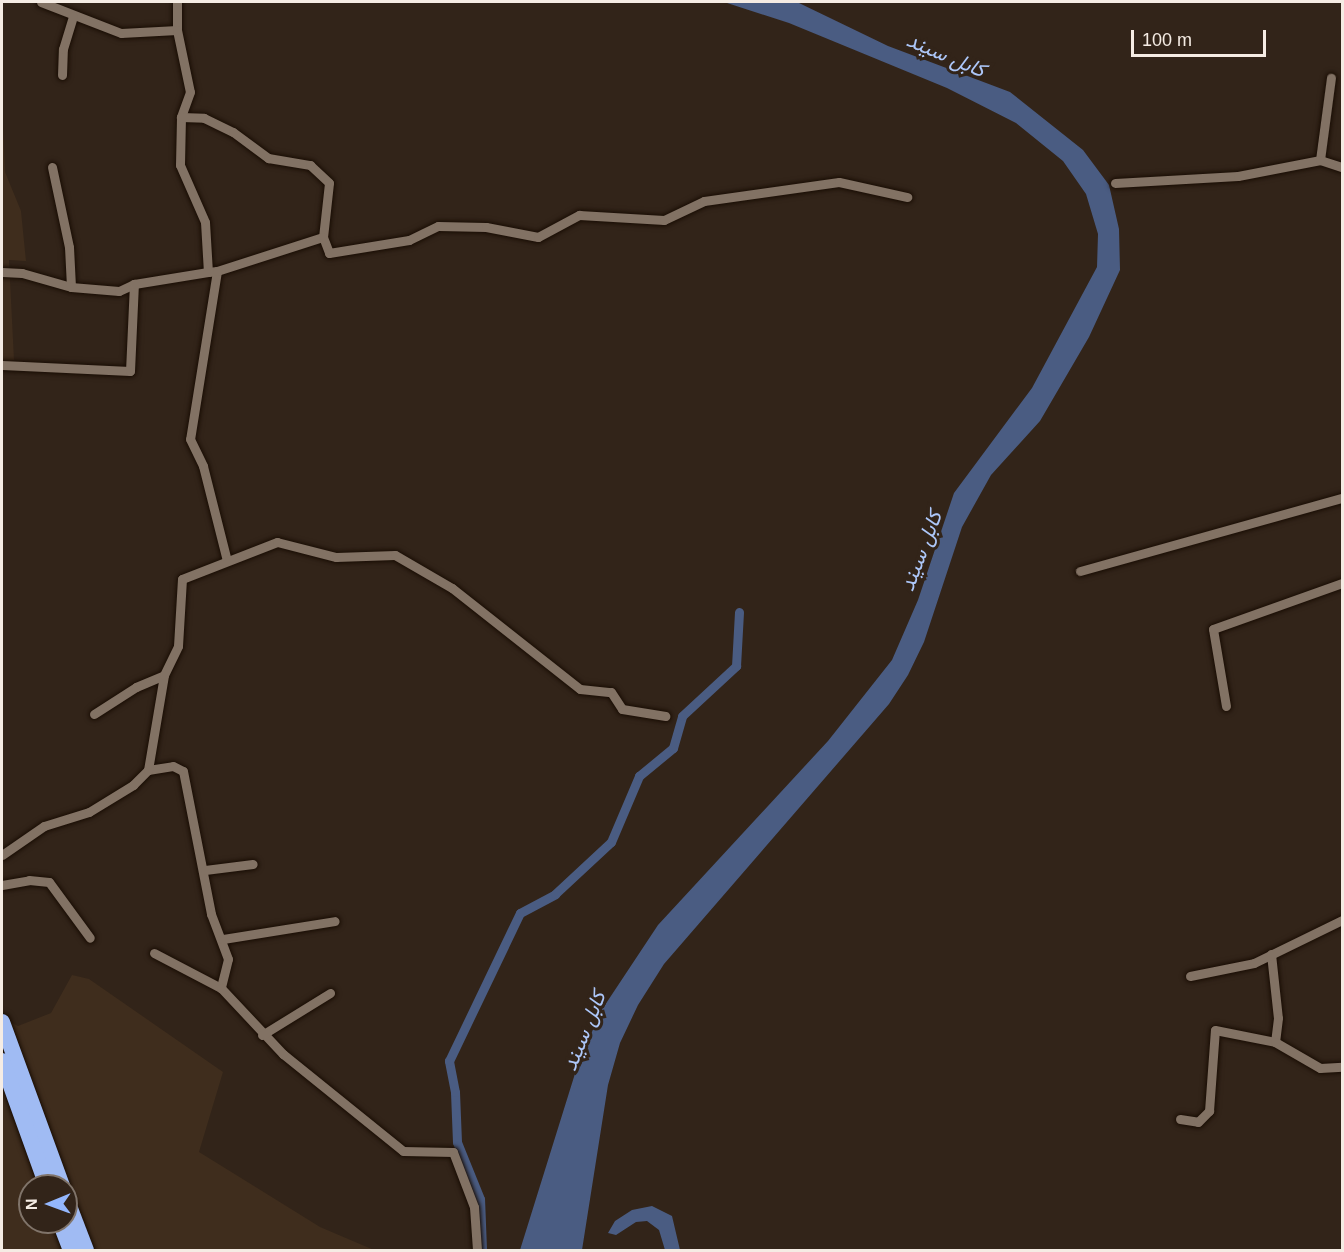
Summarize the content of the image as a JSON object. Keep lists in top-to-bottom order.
{
  "water": ["کابل سيند"],
  "scale_bar": "100 m",
  "north": "left"
}
